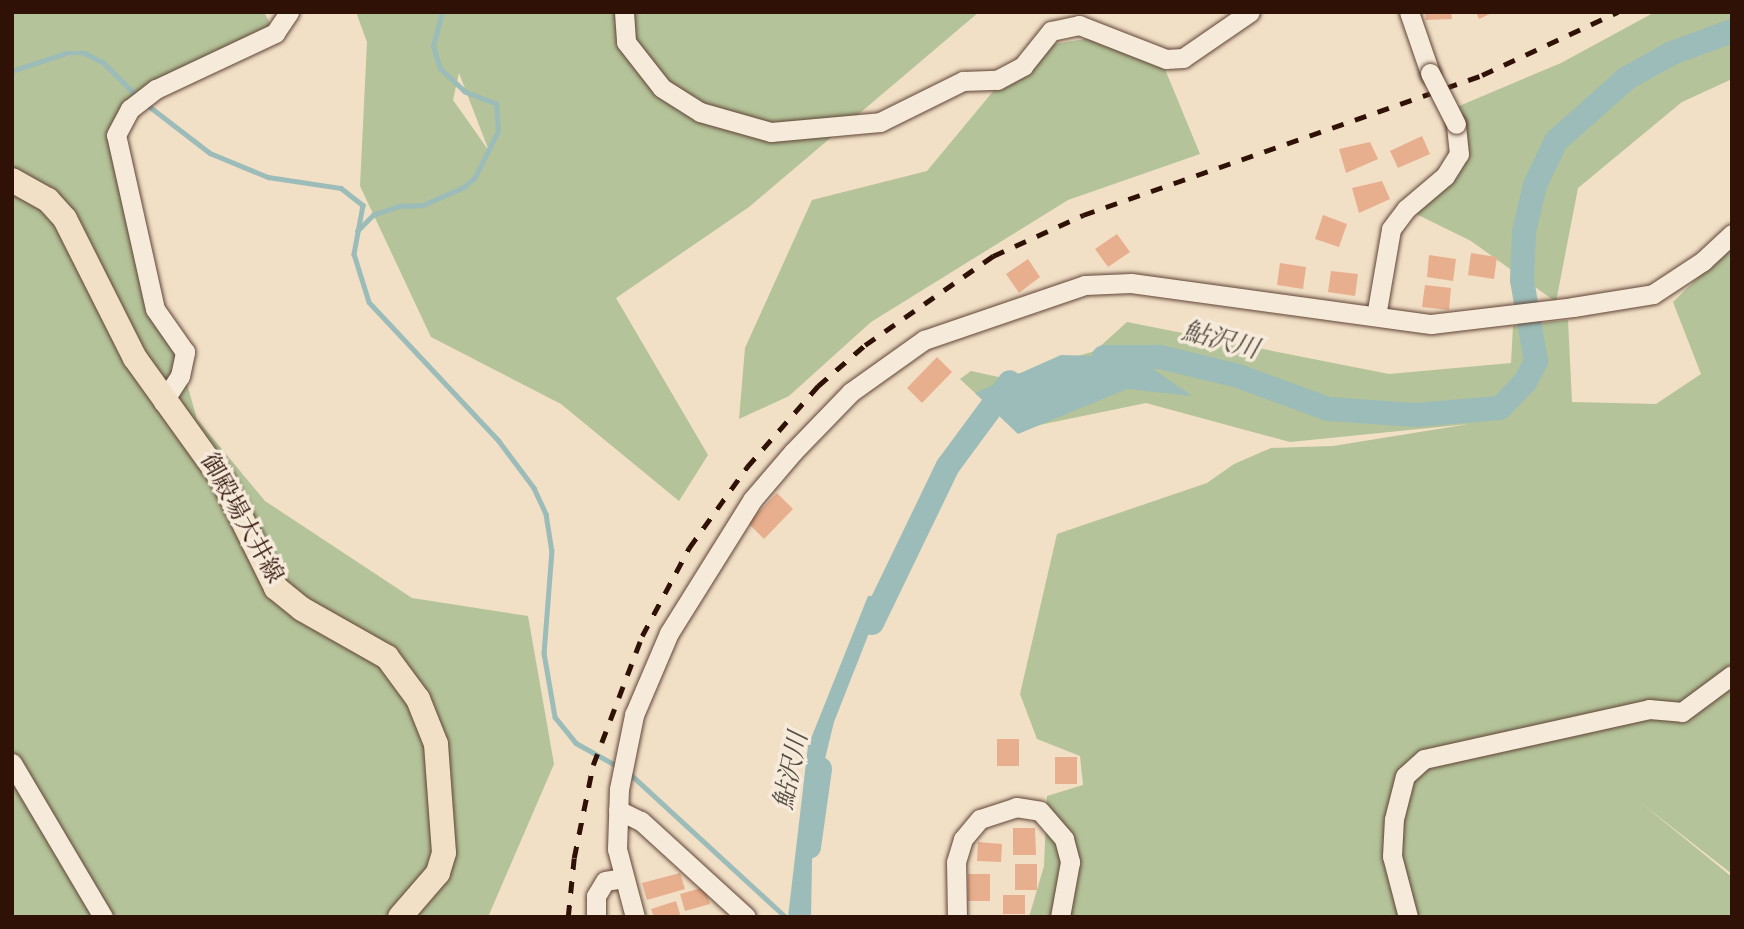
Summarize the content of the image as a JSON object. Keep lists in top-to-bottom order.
{
  "streets": {
    "main road": ["御殿場大井線"]
  },
  "water": ["鮎沢川"]
}
